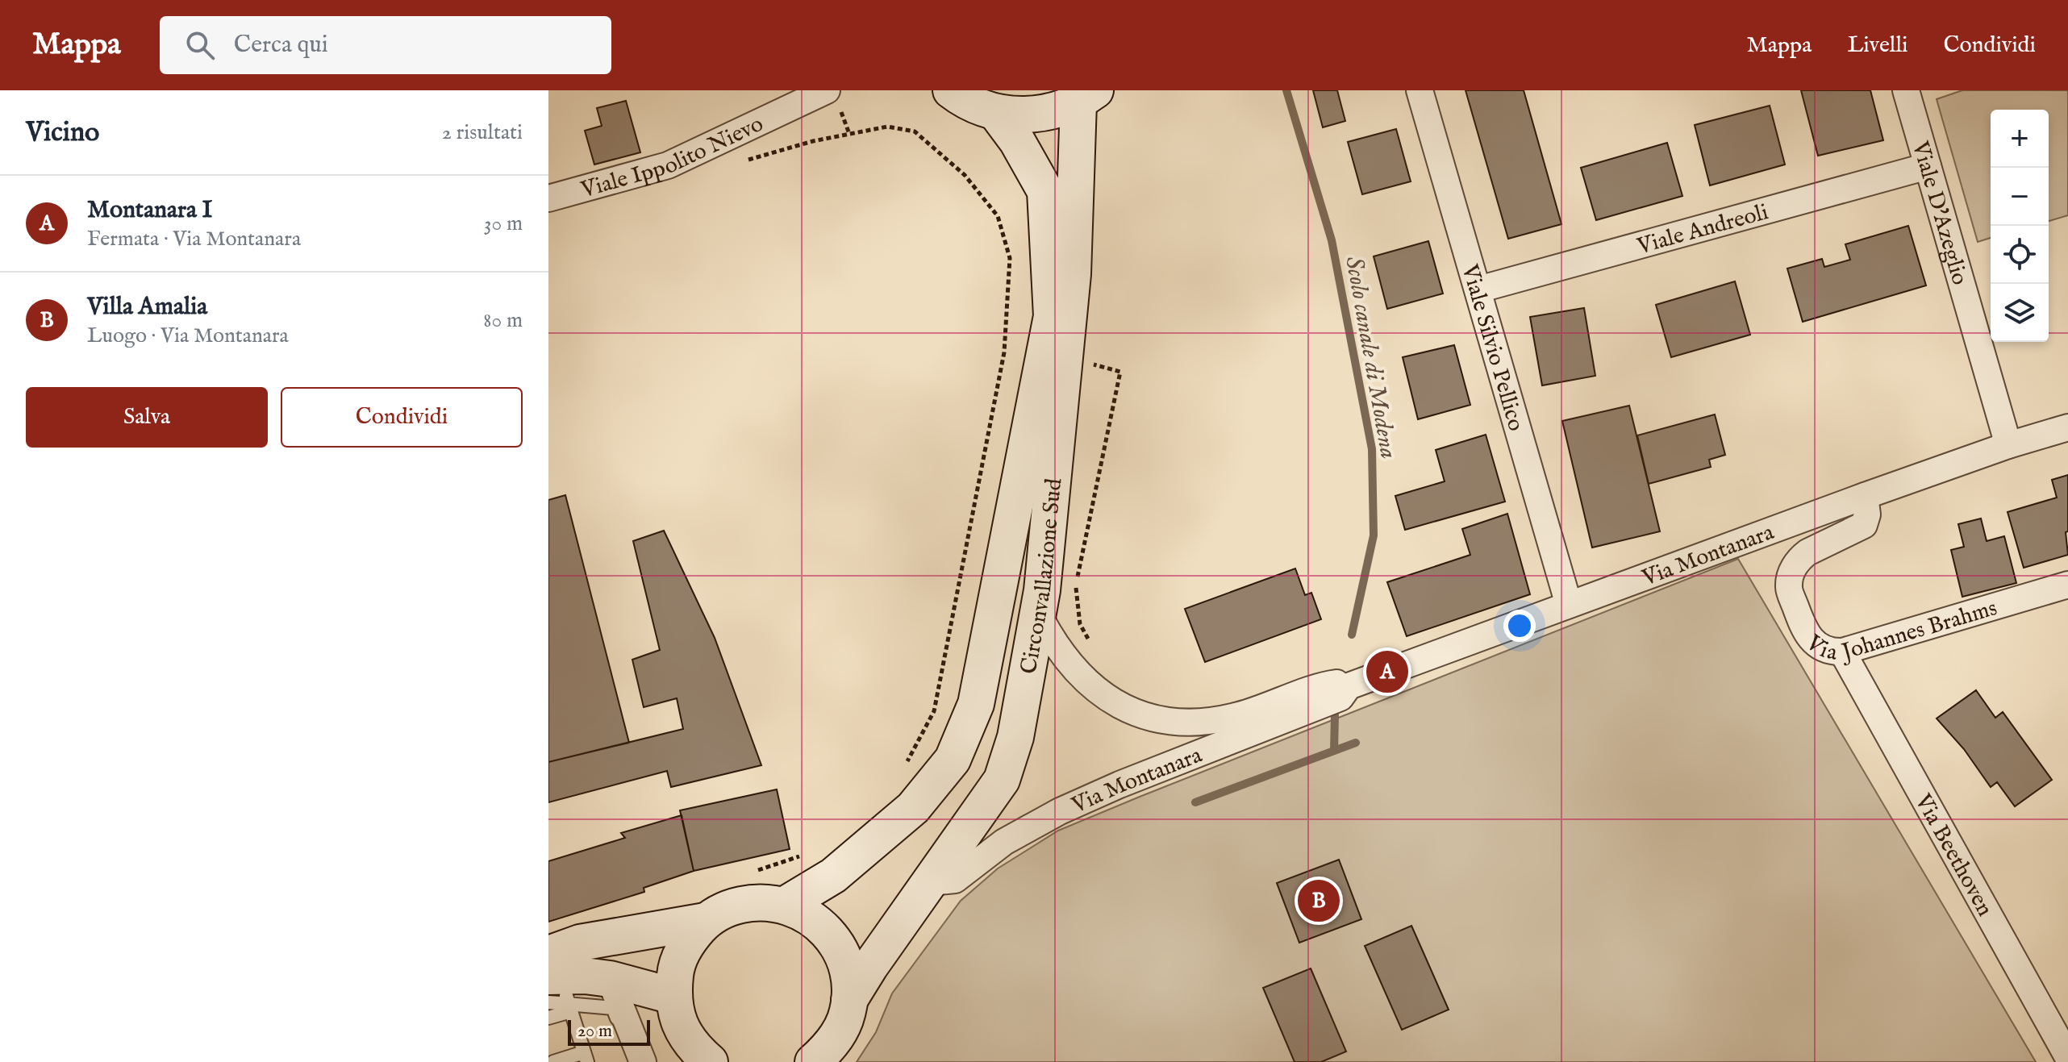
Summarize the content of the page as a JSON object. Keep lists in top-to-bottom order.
{
  "streets": {
    "main road": ["Circonvallazione Sud"],
    "street": [
      "Viale Ippolito Nievo",
      "Viale D'Azeglio",
      "Viale Andreoli",
      "Viale Silvio Pellico",
      "Via Montanara",
      "Via Johannes Brahms",
      "Via Beethoven"
    ]
  },
  "crossings": [
    ["Viale D'Azeglio", "Viale Andreoli"],
    ["Viale D'Azeglio", "Via Montanara"],
    ["Viale Andreoli", "Viale Silvio Pellico"],
    ["Viale Silvio Pellico", "Via Montanara"],
    ["Via Montanara", "Circonvallazione Sud"],
    ["Via Montanara", "Via Johannes Brahms"],
    ["Via Johannes Brahms", "Via Beethoven"]
  ],
  "water": ["Scolo canale di Modena"],
  "scale_bar": "20 m",
  "page": {
    "header": "Mappa",
    "search": "Cerca qui",
    "nav": ["Mappa", "Livelli", "Condividi"],
    "heading": ["Vicino", "2 risultati"],
    "map_buttons": ["+", "−"],
    "list": [
      {
        "mark": "A",
        "name": "Montanara I",
        "note": "Fermata · Via Montanara",
        "value": "30 m"
      },
      {
        "mark": "B",
        "name": "Villa Amalia",
        "note": "Luogo · Via Montanara",
        "value": "80 m"
      }
    ],
    "buttons": ["Salva", "Condividi"],
    "pins": ["A", "B"],
    "scale": "20 m"
  }
}
